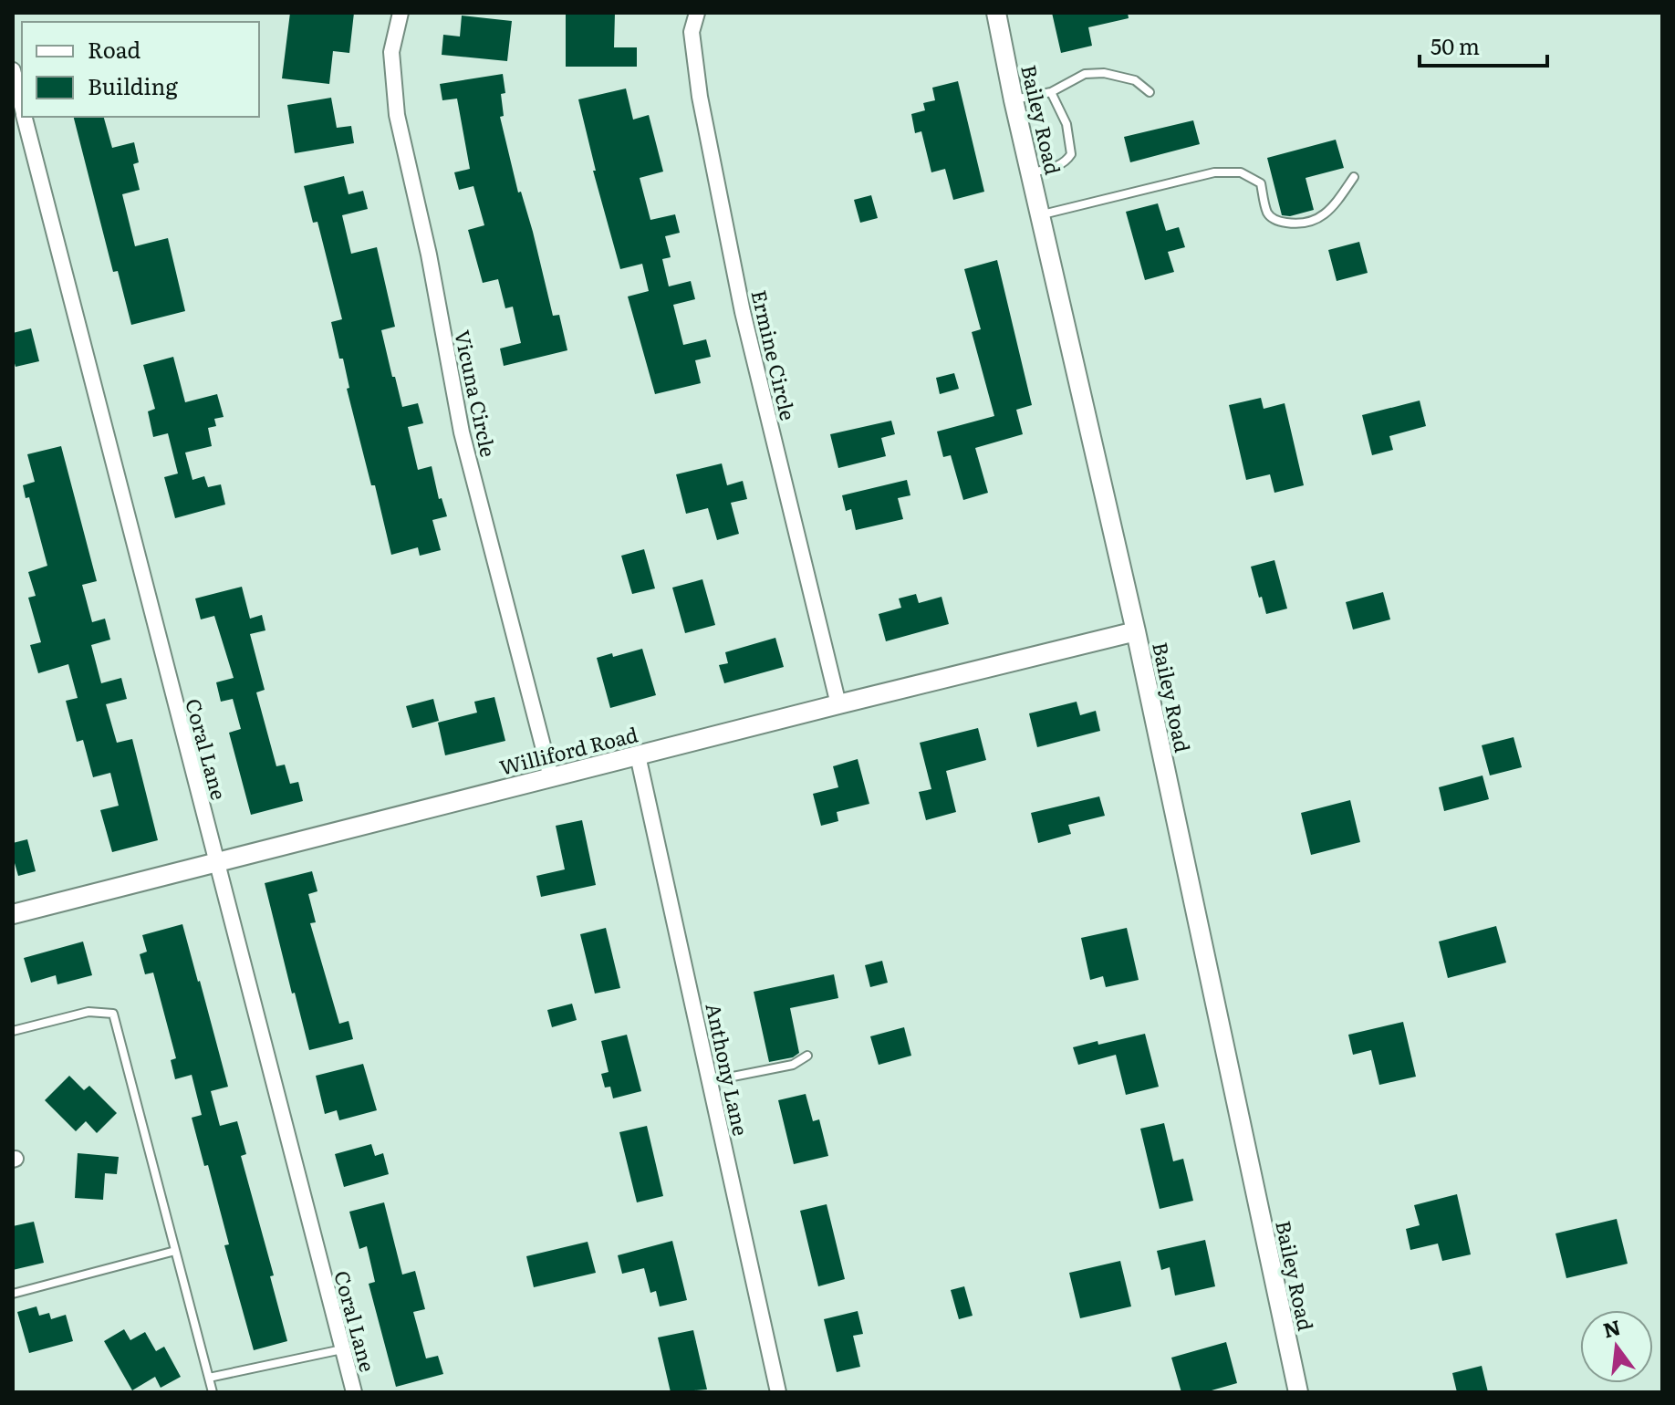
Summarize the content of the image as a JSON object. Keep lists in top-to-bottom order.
{
  "streets": {
    "street": [
      "Bailey Road",
      "Ermine Circle",
      "Vicuna Circle",
      "Coral Lane",
      "Williford Road",
      "Anthony Lane"
    ]
  },
  "crossings": [
    ["Bailey Road", "Williford Road"],
    ["Ermine Circle", "Williford Road"],
    ["Vicuna Circle", "Williford Road"],
    ["Coral Lane", "Williford Road"],
    ["Williford Road", "Anthony Lane"]
  ],
  "legend": ["Road", "Building"],
  "scale_bar": "50 m",
  "north": "top"
}
